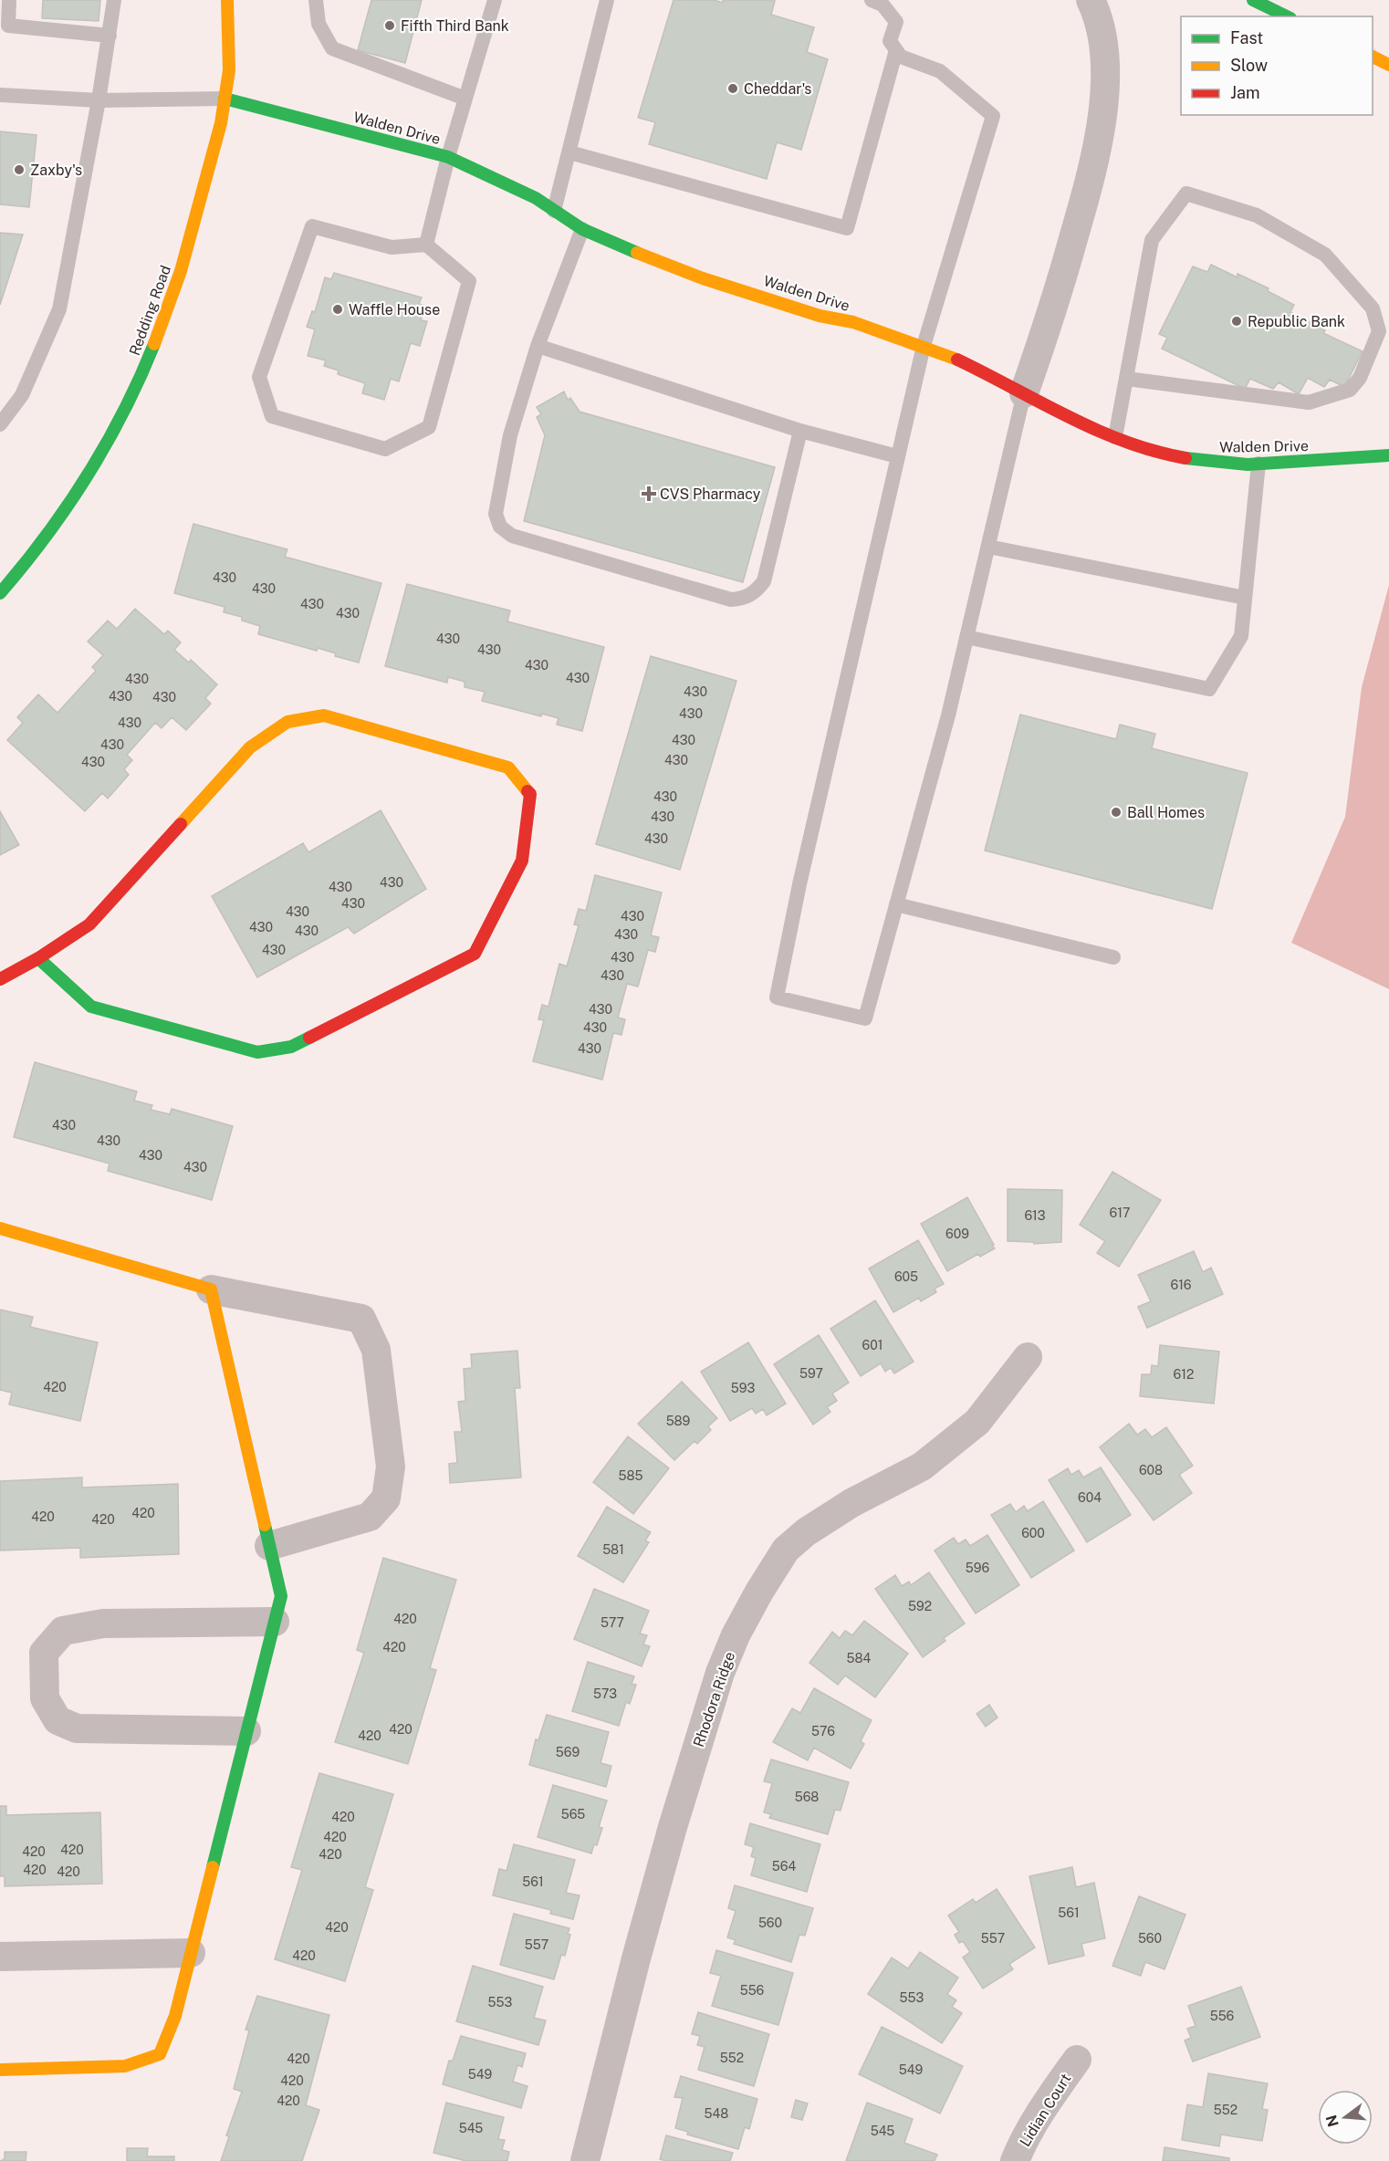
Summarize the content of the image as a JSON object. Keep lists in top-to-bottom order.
{
  "streets": {
    "street": [
      "Walden Drive",
      "Redding Road",
      "Rhodora Ridge",
      "Lidian Court"
    ]
  },
  "crossings": [
    ["Walden Drive", "Redding Road"]
  ],
  "places": {
    "other": [
      "Fifth Third Bank",
      "Cheddar's",
      "Zaxby's",
      "Waffle House",
      "Republic Bank",
      "Ball Homes"
    ],
    "health": ["CVS Pharmacy"]
  },
  "house_numbers": [
    "430",
    "430",
    "430",
    "430",
    "430",
    "430",
    "430",
    "430",
    "430",
    "430",
    "430",
    "430",
    "430",
    "430",
    "430",
    "430",
    "430",
    "430",
    "430",
    "430",
    "430",
    "430",
    "430",
    "430",
    "430",
    "430",
    "430",
    "430",
    "430",
    "430",
    "430",
    "430",
    "430",
    "430",
    "430",
    "430",
    "430",
    "430",
    "430",
    "617",
    "613",
    "609",
    "605",
    "616",
    "601",
    "597",
    "612",
    "420",
    "593",
    "589",
    "608",
    "585",
    "604",
    "420",
    "420",
    "420",
    "600",
    "581",
    "596",
    "592",
    "420",
    "577",
    "420",
    "584",
    "573",
    "420",
    "576",
    "420",
    "569",
    "568",
    "565",
    "420",
    "420",
    "420",
    "420",
    "420",
    "564",
    "420",
    "420",
    "561",
    "561",
    "560",
    "420",
    "557",
    "560",
    "557",
    "420",
    "556",
    "553",
    "553",
    "556",
    "552",
    "420",
    "549",
    "549",
    "420",
    "420",
    "552",
    "548",
    "545",
    "545"
  ],
  "legend": ["Fast", "Slow", "Jam"],
  "north": "left"
}
